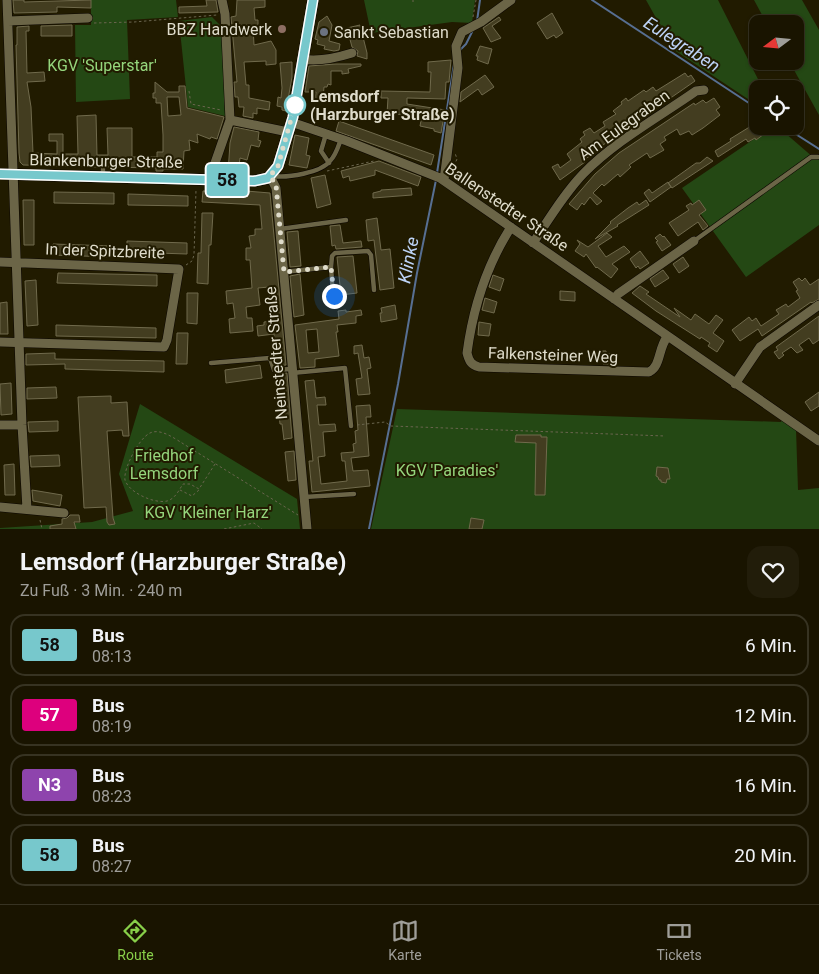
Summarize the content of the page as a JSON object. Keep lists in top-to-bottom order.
{
  "streets": {
    "street": [
      "Am Eulegraben",
      "Blankenburger Straße",
      "Ballenstedter Straße",
      "In der Spitzbreite",
      "Neinstedter Straße",
      "Falkensteiner Weg"
    ]
  },
  "crossings": [
    ["Am Eulegraben", "Ballenstedter Straße"],
    ["Blankenburger Straße", "Neinstedter Straße"],
    ["Ballenstedter Straße", "Falkensteiner Weg"]
  ],
  "water": ["Eulegraben", "Klinke"],
  "parks": [
    "KGV 'Superstar'",
    "Friedhof Lemsdorf",
    "KGV 'Paradies'",
    "KGV 'Kleiner Harz'"
  ],
  "places": ["BBZ Handwerk", "Sankt Sebastian", "Lemsdorf (Harzburger Straße)"],
  "lines": ["bus line 58"],
  "north": "left",
  "page": {
    "on_map": "58",
    "heading": ["Lemsdorf (Harzburger Straße)", "Zu Fuß · 3 Min. · 240 m"],
    "list": [
      {
        "mark": "58",
        "name": "Bus",
        "note": "08:13",
        "value": "6 Min."
      },
      {
        "mark": "57",
        "name": "Bus",
        "note": "08:19",
        "value": "12 Min."
      },
      {
        "mark": "N3",
        "name": "Bus",
        "note": "08:23",
        "value": "16 Min."
      },
      {
        "mark": "58",
        "name": "Bus",
        "note": "08:27",
        "value": "20 Min."
      }
    ],
    "tabs": ["Route", "Karte", "Tickets"]
  }
}
